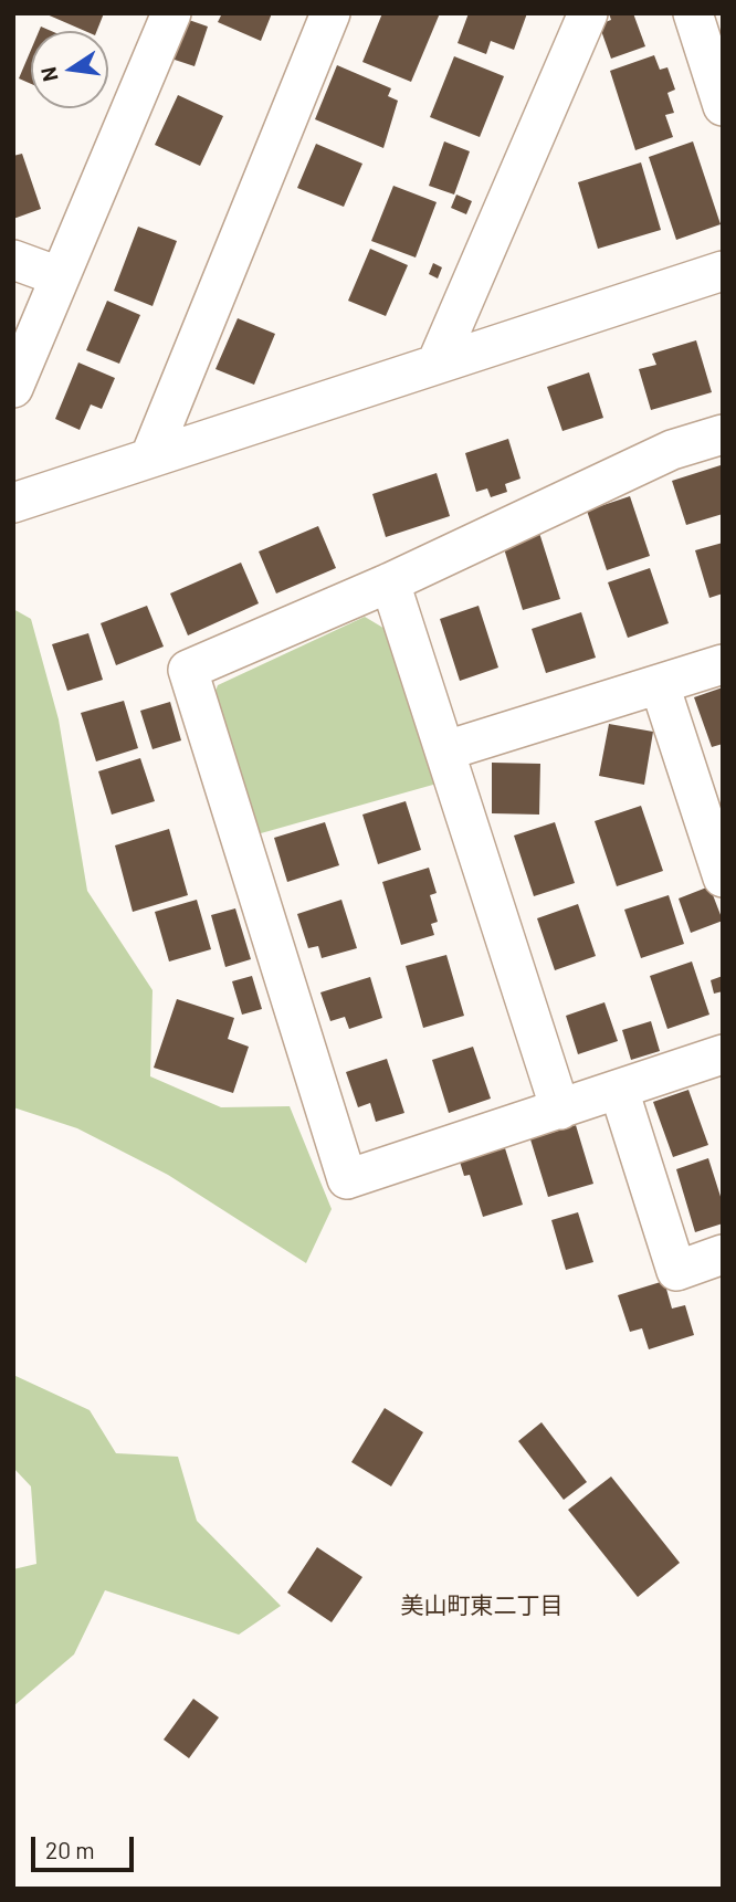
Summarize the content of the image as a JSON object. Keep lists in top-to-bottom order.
{
  "districts": ["美山町東二丁目"],
  "scale_bar": "20 m",
  "north": "left"
}
